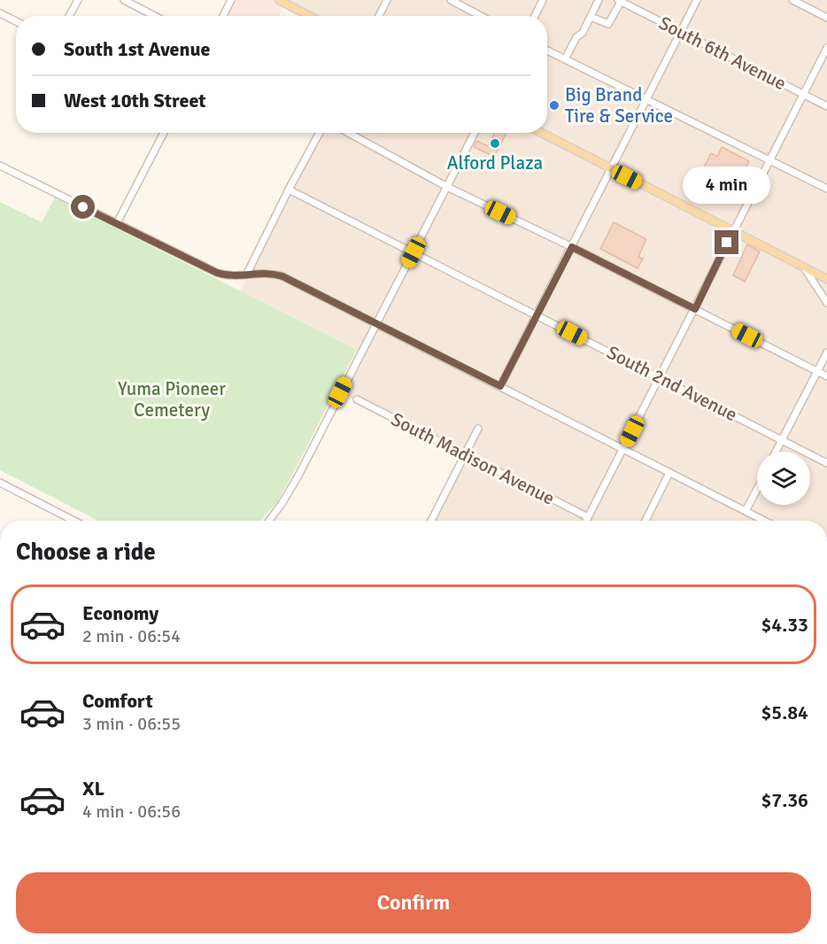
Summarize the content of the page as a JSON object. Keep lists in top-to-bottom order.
{
  "streets": {
    "street": ["South 6th Avenue", "South 2nd Avenue", "South Madison Avenue"]
  },
  "parks": ["Yuma Pioneer Cemetery"],
  "places": ["Big Brand Tire & Service", "Alford Plaza"],
  "page": {
    "banner": ["South 1st Avenue", "West 10th Street"],
    "bubble": "4 min",
    "heading": "Choose a ride",
    "list": [
      {
        "name": "Economy",
        "note": "2 min · 06:54",
        "value": "$4.33"
      },
      {
        "name": "Comfort",
        "note": "3 min · 06:55",
        "value": "$5.84"
      },
      {
        "name": "XL",
        "note": "4 min · 06:56",
        "value": "$7.36"
      }
    ],
    "buttons": "Confirm"
  }
}
